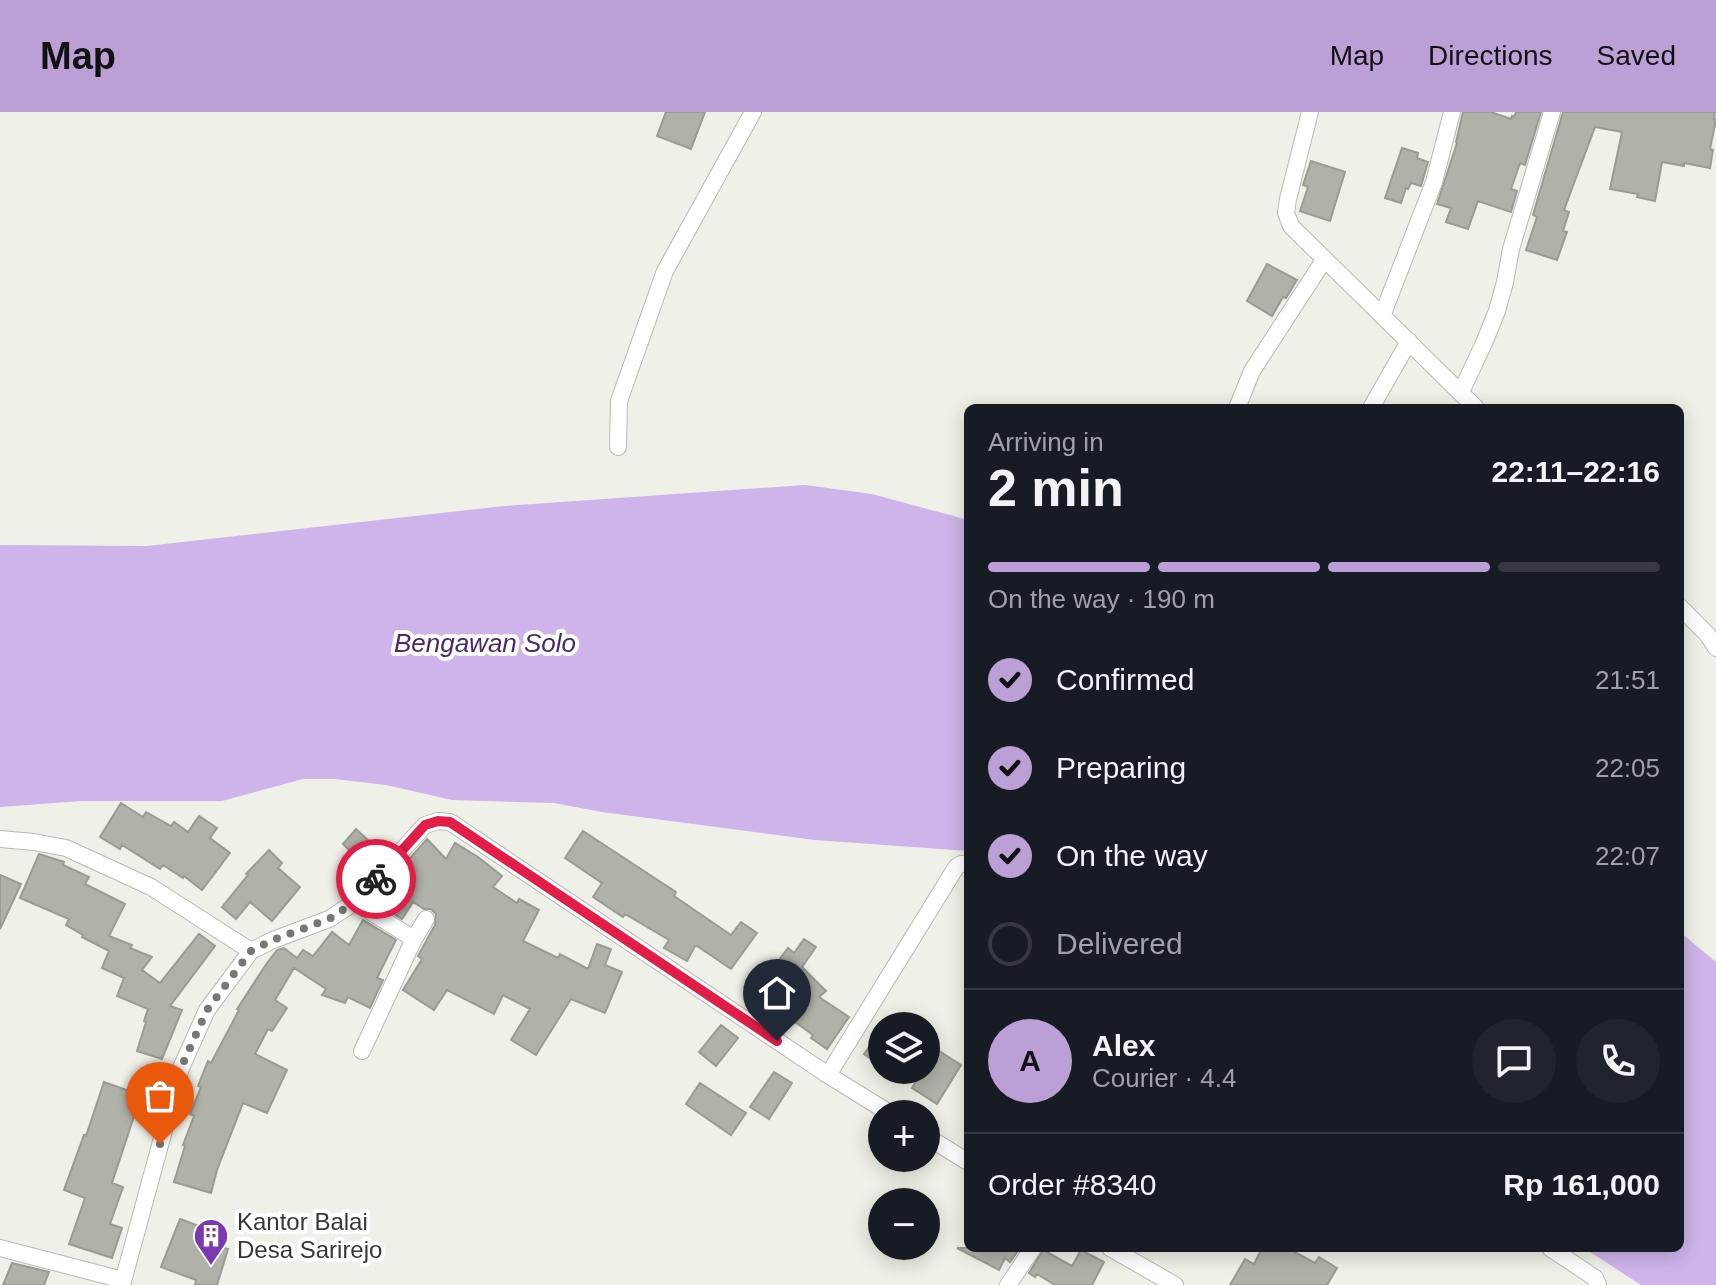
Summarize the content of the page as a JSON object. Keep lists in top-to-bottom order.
{
  "water": ["Bengawan Solo"],
  "places": {
    "building": ["Kantor Balai Desa Sarirejo"]
  },
  "page": {
    "header": "Map",
    "nav": ["Map", "Directions", "Saved"],
    "heading": ["2 min", "Arriving in", "22:11–22:16"],
    "panel": [
      "Alex",
      "Courier · 4.4",
      "Order #8340",
      "Rp 161,000"
    ],
    "bar": "On the way · 190 m",
    "list": [
      ["Confirmed", "21:51"],
      ["Preparing", "22:05"],
      ["On the way", "22:07"],
      "Delivered"
    ],
    "map_buttons": ["+", "−"],
    "round": "A"
  }
}
